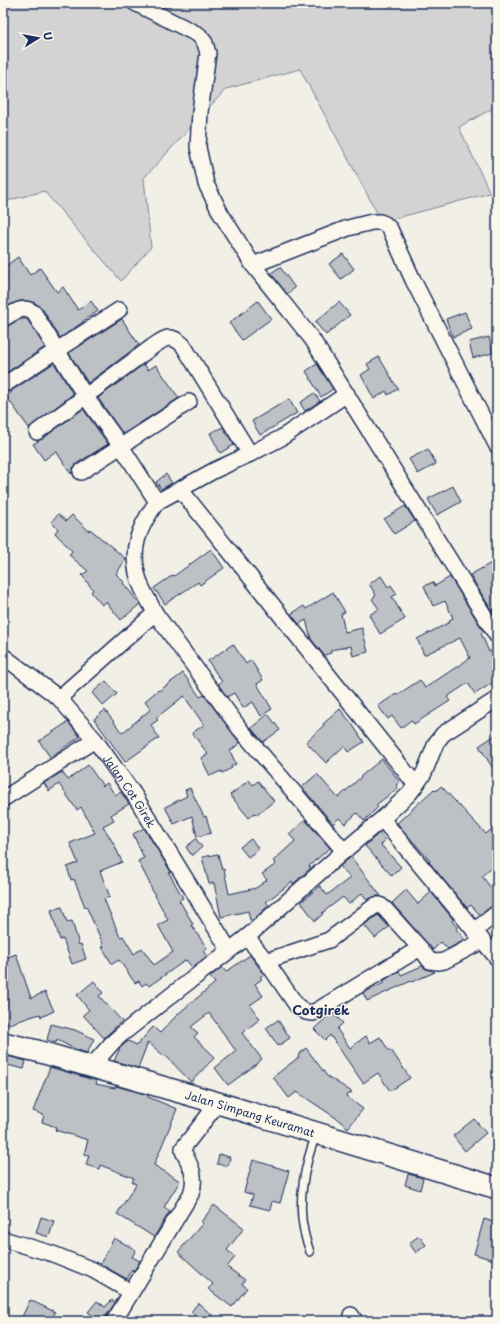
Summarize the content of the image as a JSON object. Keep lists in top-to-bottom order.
{
  "streets": {
    "main road": ["Jalan Simpang Keuramat"],
    "street": ["Jalan Cot Girek"]
  },
  "districts": ["Cotgirek"],
  "north": "right"
}
